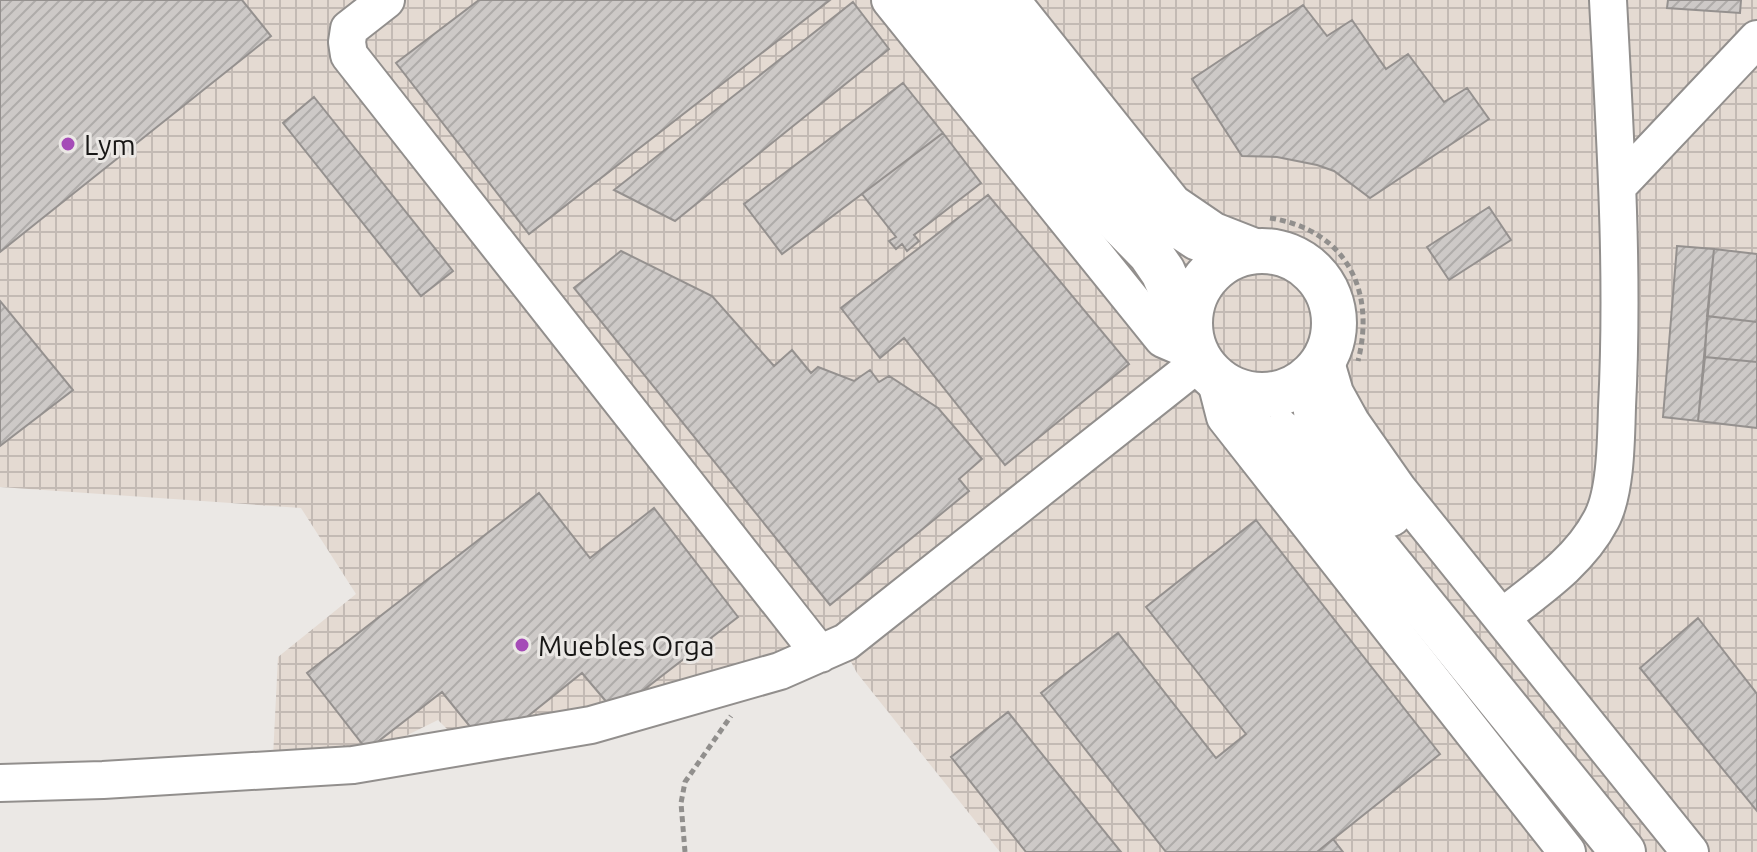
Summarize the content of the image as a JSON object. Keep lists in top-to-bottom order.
{
  "places": ["Lym", "Muebles Orga"]
}
